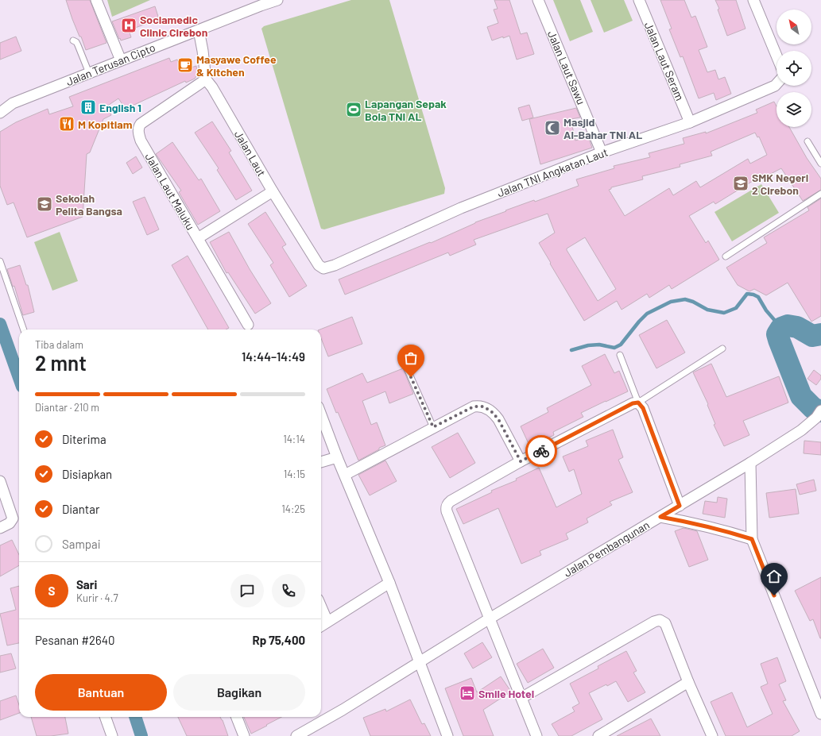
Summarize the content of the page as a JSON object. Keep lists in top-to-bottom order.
{
  "streets": {
    "street": [
      "Jalan Laut Seram",
      "Jalan Terusan Cipto",
      "Jalan Laut Sawu",
      "Jalan Laut",
      "Jalan TNI Angkatan Laut",
      "Jalan Laut Maluku",
      "Jalan Pembangunan"
    ]
  },
  "crossings": [
    ["Jalan Laut Seram", "Jalan TNI Angkatan Laut"],
    ["Jalan Terusan Cipto", "Jalan Laut"],
    ["Jalan Laut Sawu", "Jalan TNI Angkatan Laut"],
    ["Jalan Laut", "Jalan TNI Angkatan Laut"],
    ["Jalan Laut", "Jalan Laut Maluku"]
  ],
  "places": {
    "hospital": ["Sociamedic Clinic Cirebon"],
    "cafe": ["Masyawe Coffee & Kitchen"],
    "building": ["English 1"],
    "sports": ["Lapangan Sepak Bola TNI AL"],
    "restaurant": ["M Kopitiam"],
    "mosque": ["Masjid Al-Bahar TNI AL"],
    "school or university": ["SMK Negeri 2 Cirebon", "Sekolah Pelita Bangsa"],
    "hotel": ["Smile Hotel"]
  },
  "north": "top left",
  "page": {
    "heading": ["2 mnt", "Tiba dalam", "14:44–14:49"],
    "panel": [
      "Sari",
      "Kurir · 4.7",
      "Pesanan #2640",
      "Rp 75,400"
    ],
    "bar": "Diantar · 210 m",
    "list": [
      ["Diterima", "14:14"],
      ["Disiapkan", "14:15"],
      ["Diantar", "14:25"],
      "Sampai"
    ],
    "round": "S",
    "buttons": ["Bantuan", "Bagikan"]
  }
}
